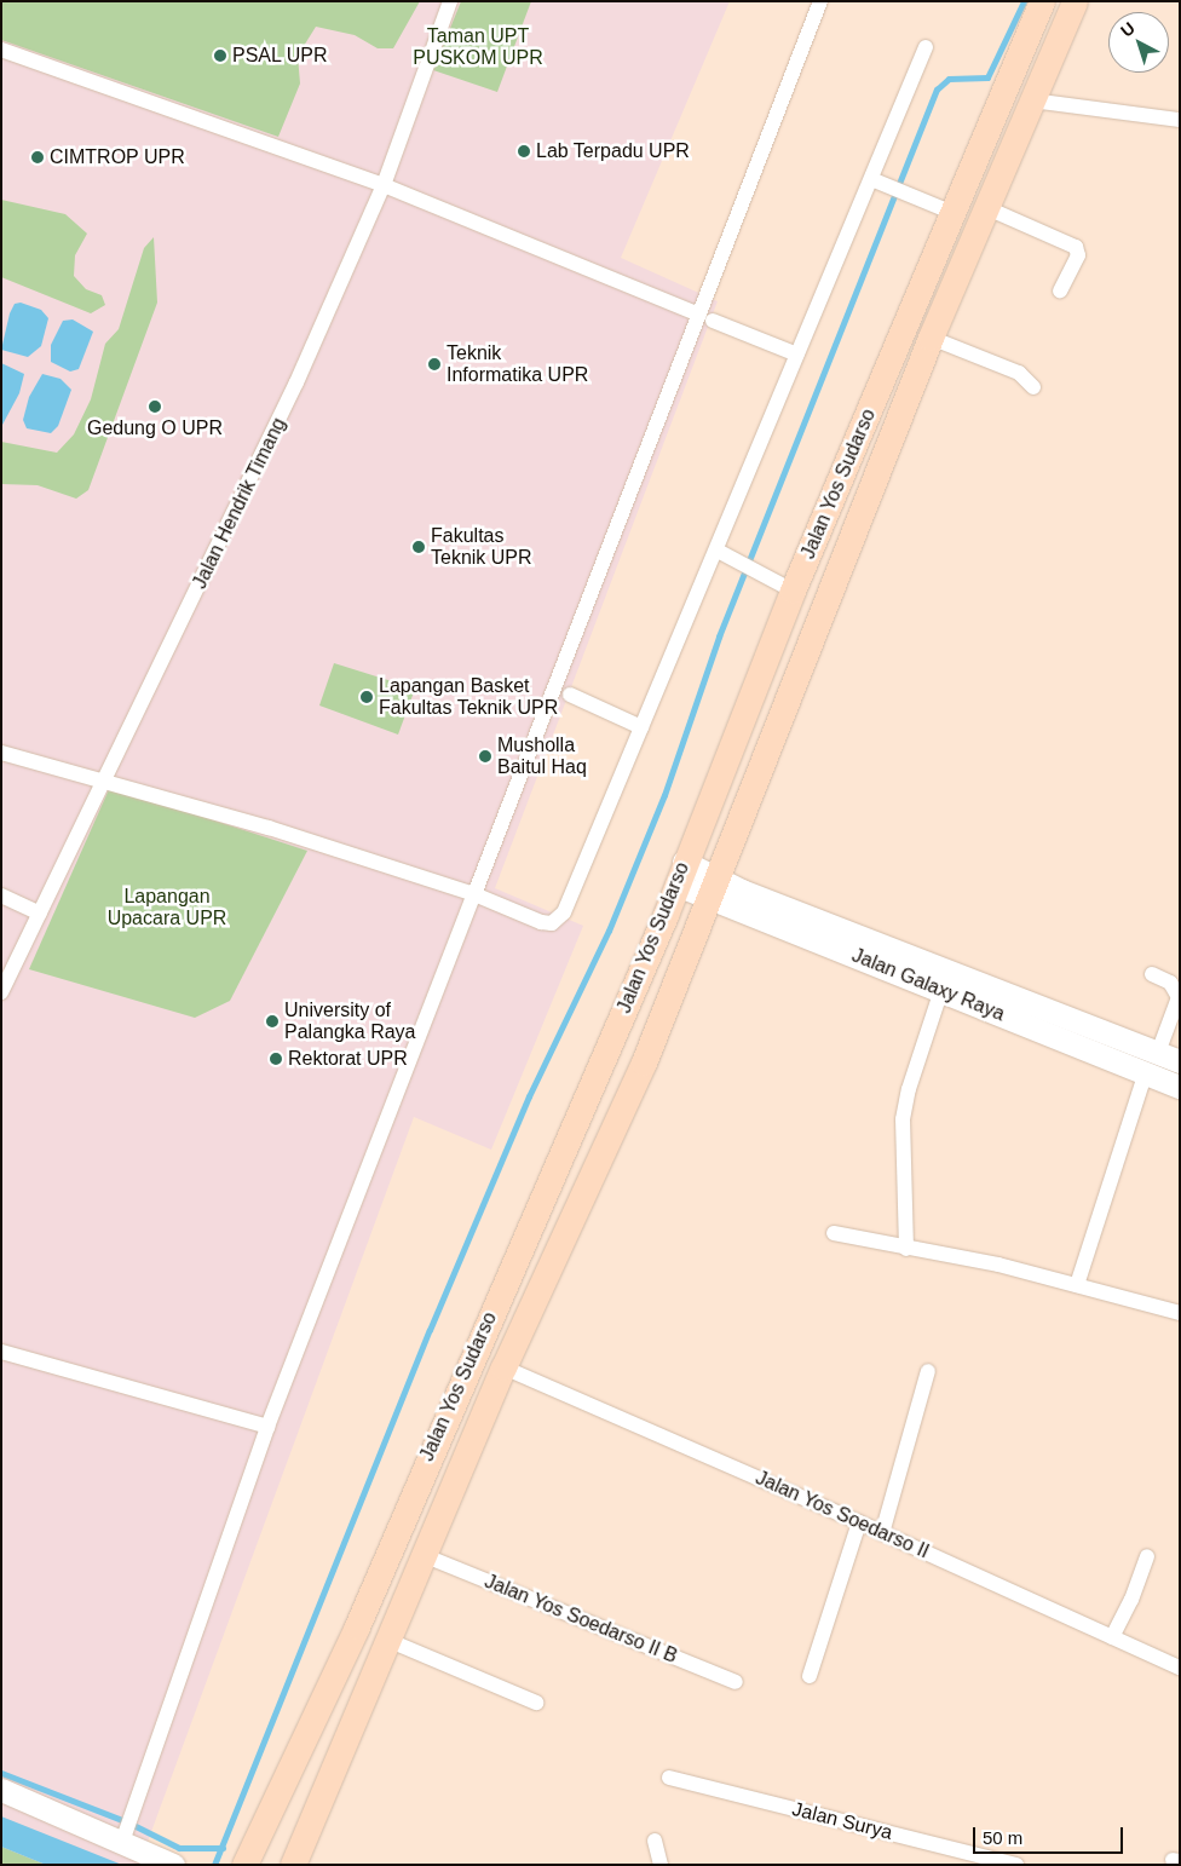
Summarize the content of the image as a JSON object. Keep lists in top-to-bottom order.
{
  "streets": {
    "main road": ["Jalan Yos Sudarso"],
    "street": [
      "Jalan Hendrik Timang",
      "Jalan Galaxy Raya",
      "Jalan Yos Soedarso II",
      "Jalan Yos Soedarso II B",
      "Jalan Surya"
    ]
  },
  "crossings": [
    ["Jalan Yos Sudarso", "Jalan Galaxy Raya"],
    ["Jalan Yos Sudarso", "Jalan Yos Soedarso II"],
    ["Jalan Yos Sudarso", "Jalan Yos Soedarso II B"]
  ],
  "parks": ["Taman UPT PUSKOM UPR", "Lapangan Upacara UPR"],
  "places": [
    "PSAL UPR",
    "Lab Terpadu UPR",
    "CIMTROP UPR",
    "Teknik Informatika UPR",
    "Gedung O UPR",
    "Fakultas Teknik UPR",
    "Lapangan Basket Fakultas Teknik UPR",
    "Musholla Baitul Haq",
    "University of Palangka Raya",
    "Rektorat UPR"
  ],
  "scale_bar": "50 m",
  "north": "top left"
}
